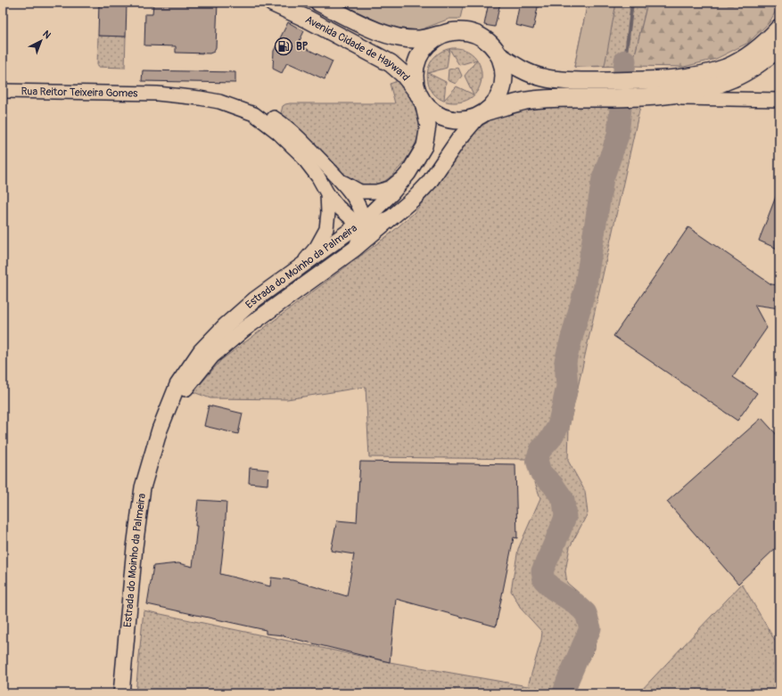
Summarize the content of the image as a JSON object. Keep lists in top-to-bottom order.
{
  "streets": {
    "main road": ["Avenida Cidade de Hayward", "Estrada do Moinho da Palmeira"],
    "street": ["Rua Reitor Teixeira Gomes"]
  },
  "crossings": [
    ["Avenida Cidade de Hayward", "Estrada do Moinho da Palmeira"]
  ],
  "places": {
    "fuel station": ["BP"]
  },
  "north": "top right"
}
